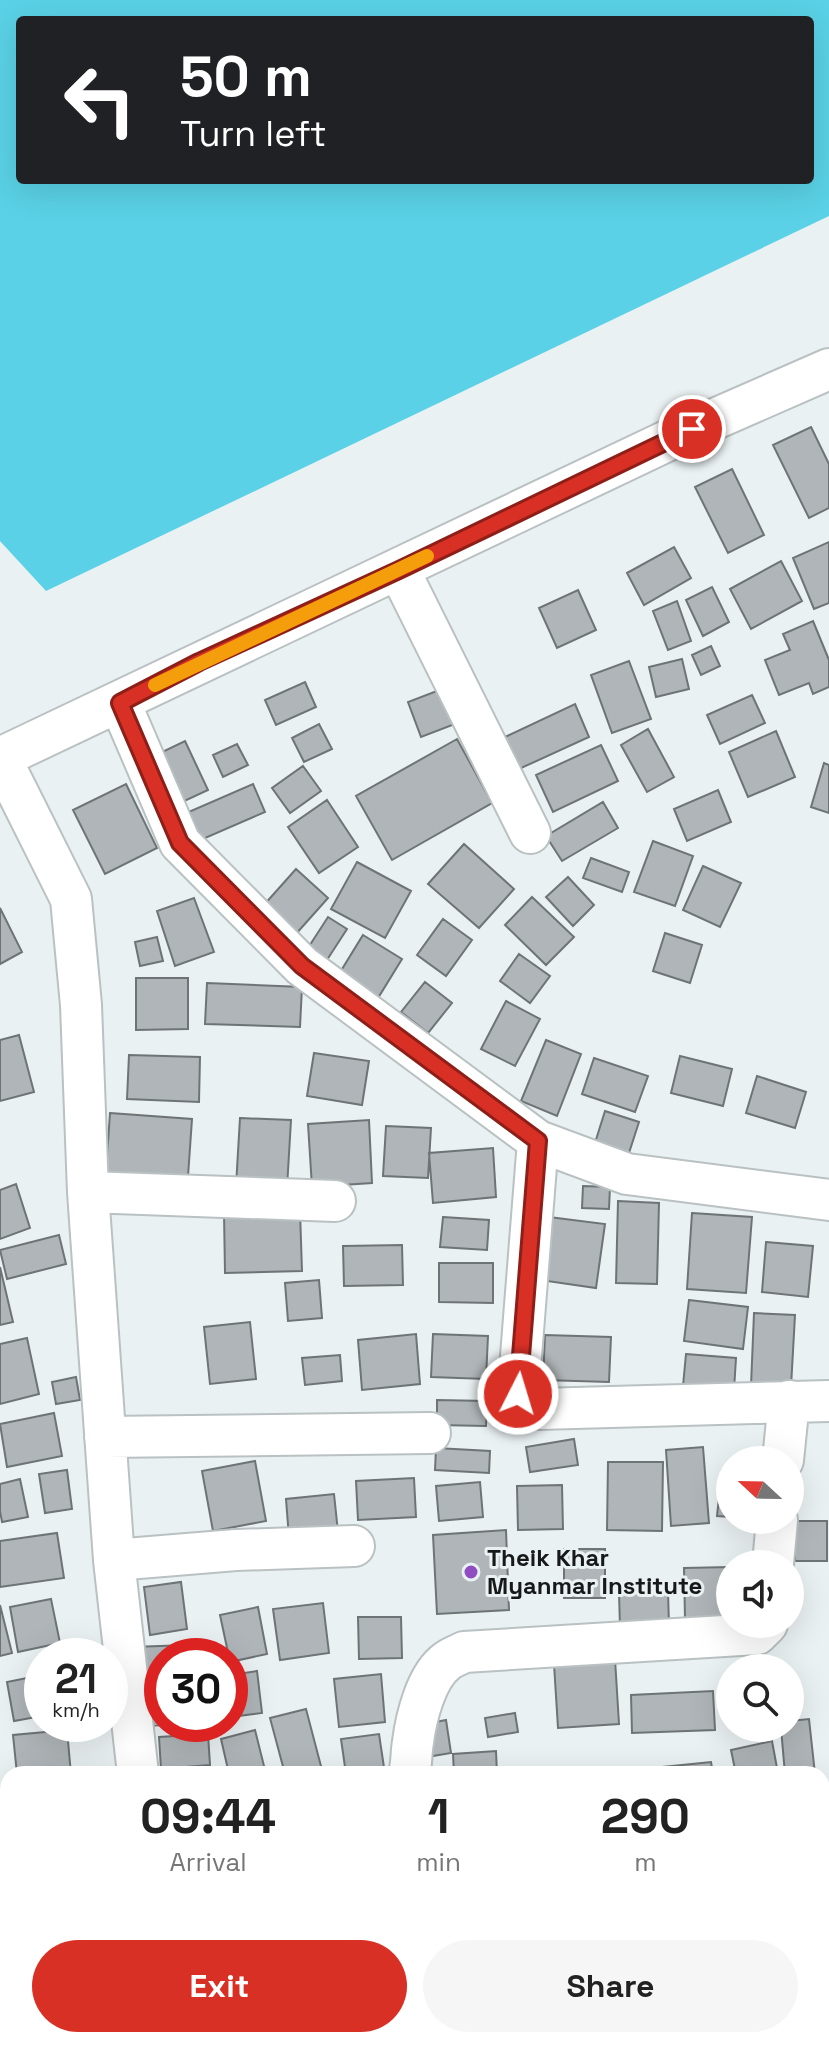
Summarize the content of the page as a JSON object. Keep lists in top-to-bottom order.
{
  "places": ["Theik Khar Myanmar Institute"],
  "north": "left",
  "page": {
    "turn": ["50 m", "Turn left"],
    "speed": "21 km/h",
    "limit": "30",
    "eta": [
      "09:44",
      "Arrival",
      "1",
      "min",
      "290",
      "m"
    ],
    "buttons": ["Exit", "Share"]
  }
}
